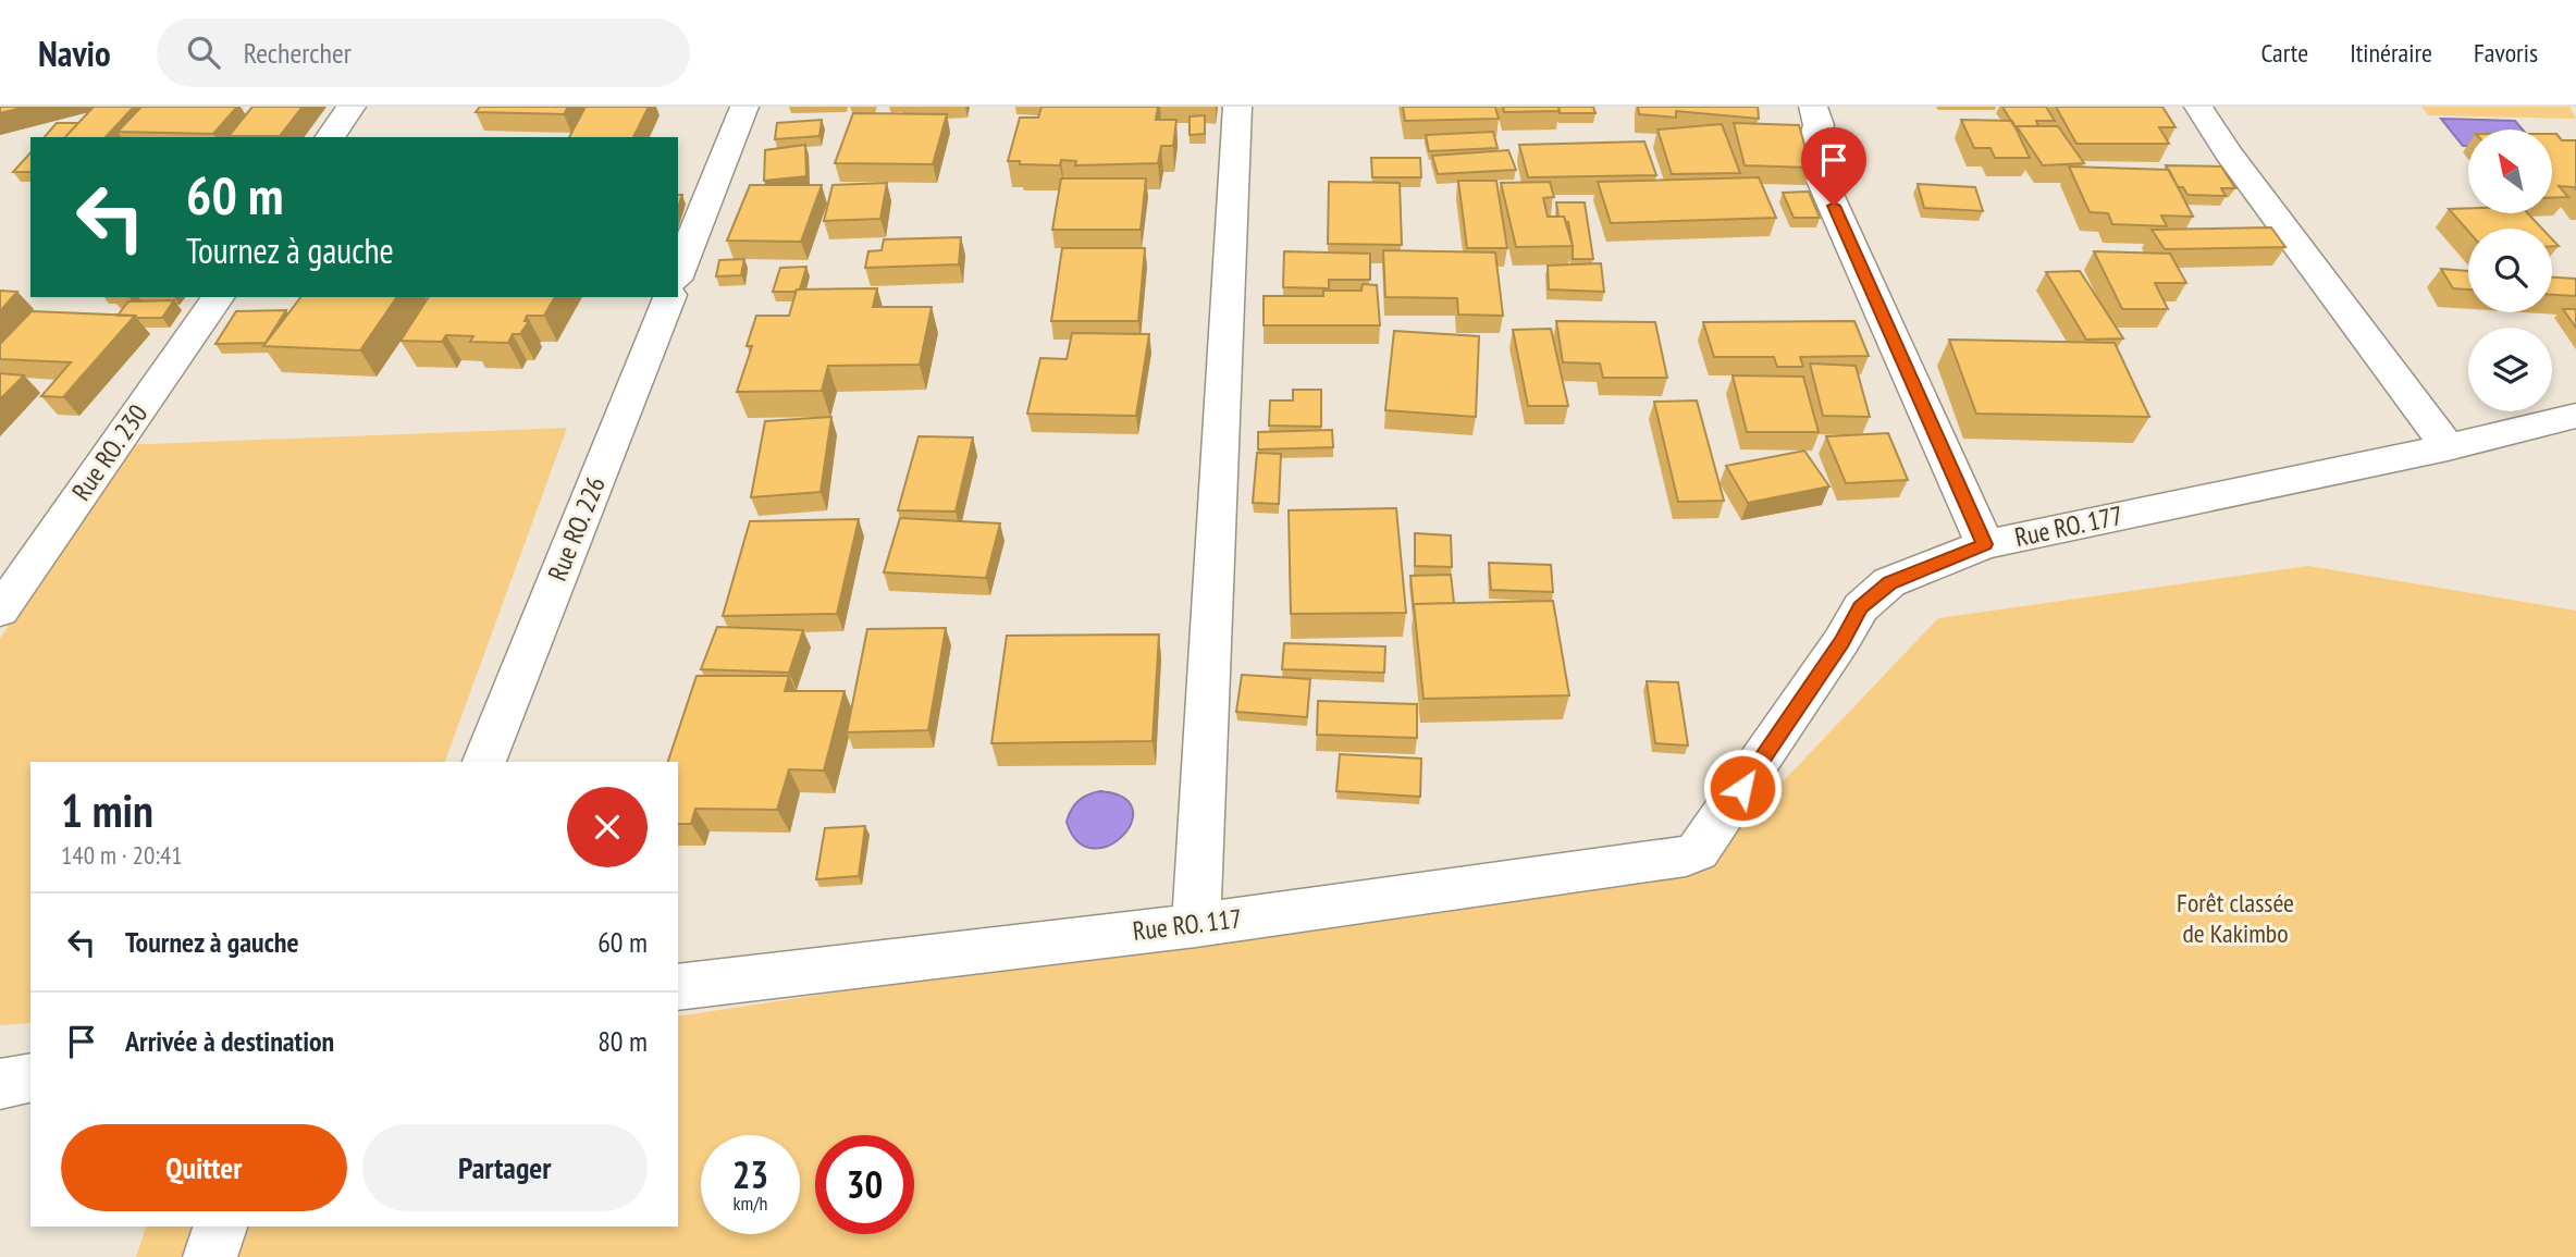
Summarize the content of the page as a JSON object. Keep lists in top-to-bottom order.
{
  "streets": {
    "street": [
      "Rue RO. 230",
      "Rue RO. 177",
      "Rue RO. 226",
      "Rue RO. 117"
    ]
  },
  "crossings": [
    ["Rue RO. 177", "Rue RO. 117"]
  ],
  "parks": ["Forêt classée de Kakimbo"],
  "north": "top left",
  "page": {
    "header": "Navio",
    "search": "Rechercher",
    "nav": ["Carte", "Itinéraire", "Favoris"],
    "turn": ["60 m", "Tournez à gauche"],
    "heading": ["1 min", "140 m · 20:41"],
    "list": [
      {
        "name": "Tournez à gauche",
        "value": "60 m"
      },
      {
        "name": "Arrivée à destination",
        "value": "80 m"
      }
    ],
    "buttons": ["Quitter", "Partager"],
    "speed": "23 km/h",
    "limit": "30"
  }
}
